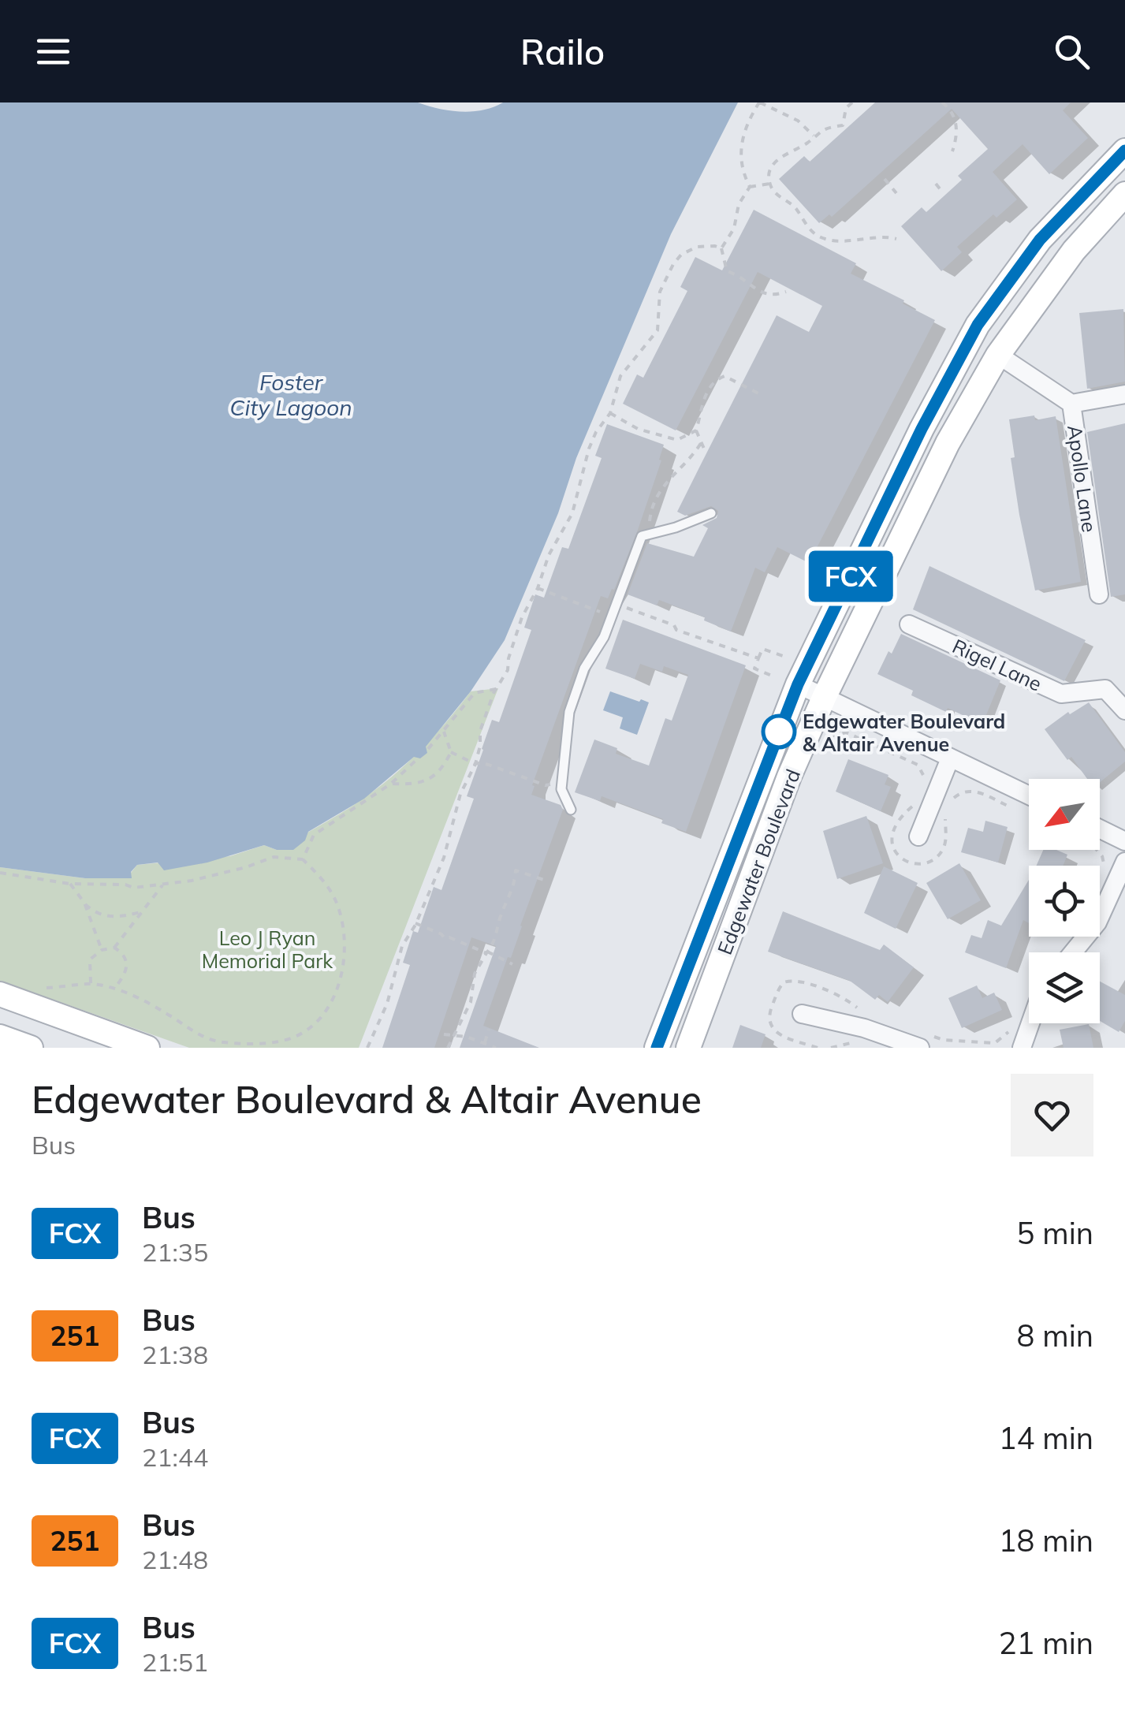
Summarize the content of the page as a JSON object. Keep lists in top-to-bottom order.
{
  "streets": {
    "main road": ["Edgewater Boulevard"],
    "street": ["Apollo Lane", "Rigel Lane"]
  },
  "crossings": [
    ["Apollo Lane", "Edgewater Boulevard"]
  ],
  "water": ["Foster City Lagoon"],
  "parks": ["Leo J Ryan Memorial Park"],
  "places": ["Edgewater Boulevard & Altair Avenue"],
  "lines": ["bus line FCX"],
  "north": "bottom left",
  "page": {
    "header": "Railo",
    "on_map": "FCX",
    "heading": ["Edgewater Boulevard & Altair Avenue", "Bus"],
    "list": [
      {
        "mark": "FCX",
        "name": "Bus",
        "note": "21:35",
        "value": "5 min"
      },
      {
        "mark": "251",
        "name": "Bus",
        "note": "21:38",
        "value": "8 min"
      },
      {
        "mark": "FCX",
        "name": "Bus",
        "note": "21:44",
        "value": "14 min"
      },
      {
        "mark": "251",
        "name": "Bus",
        "note": "21:48",
        "value": "18 min"
      },
      {
        "mark": "FCX",
        "name": "Bus",
        "note": "21:51",
        "value": "21 min"
      }
    ]
  }
}
